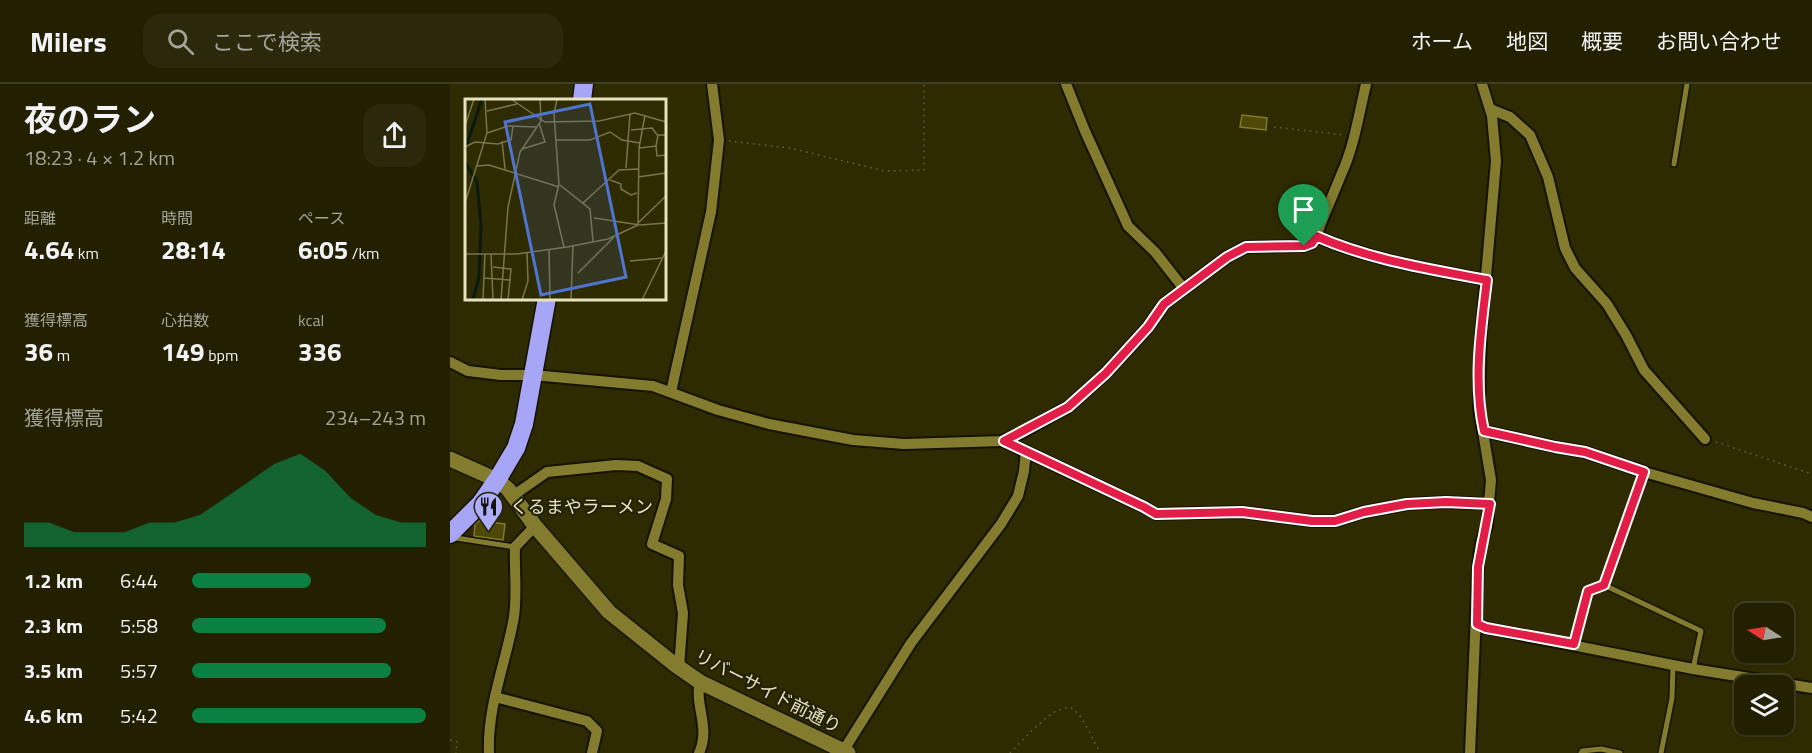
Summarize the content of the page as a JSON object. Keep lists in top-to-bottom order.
{
  "streets": {
    "street": ["リバーサイド前通り"]
  },
  "places": {
    "restaurant": ["くるまやラーメン"]
  },
  "north": "left",
  "page": {
    "header": "Milers",
    "search": "ここで検索",
    "nav": [
      "ホーム",
      "地図",
      "概要",
      "お問い合わせ"
    ],
    "heading": ["夜のラン", "18:23 · 4 × 1.2 km"],
    "stats": [
      ["距離", "4.64 km"],
      ["時間", "28:14"],
      ["ペース", "6:05 /km"],
      ["獲得標高", "36 m"],
      ["心拍数", "149 bpm"],
      ["kcal", "336"]
    ],
    "chart": ["獲得標高", "234–243 m"],
    "list": [
      {
        "name": "1.2 km",
        "note": "6:44"
      },
      {
        "name": "2.3 km",
        "note": "5:58"
      },
      {
        "name": "3.5 km",
        "note": "5:57"
      },
      {
        "name": "4.6 km",
        "note": "5:42"
      }
    ]
  }
}
